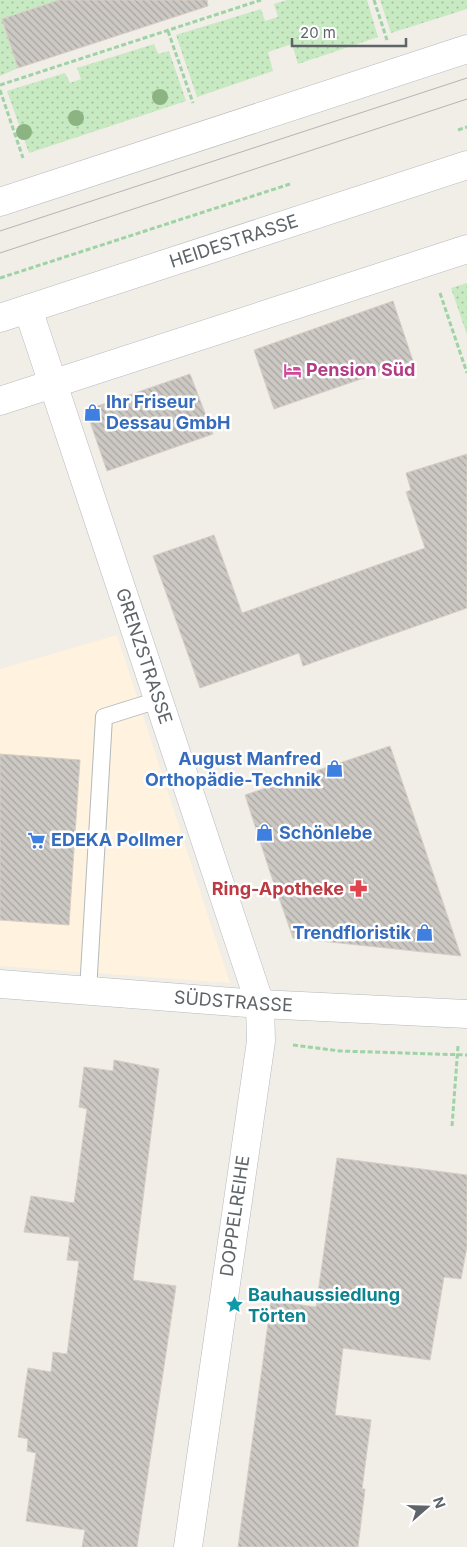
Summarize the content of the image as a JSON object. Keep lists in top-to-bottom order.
{
  "streets": {
    "street": [
      "HEIDESTRASSE",
      "GRENZSTRASSE",
      "SÜDSTRASSE",
      "DOPPELREIHE"
    ]
  },
  "crossings": [
    ["HEIDESTRASSE", "GRENZSTRASSE"],
    ["GRENZSTRASSE", "SÜDSTRASSE"],
    ["GRENZSTRASSE", "DOPPELREIHE"],
    ["SÜDSTRASSE", "DOPPELREIHE"]
  ],
  "places": {
    "hotel": ["Pension Süd"],
    "shop": [
      "Ihr Friseur Dessau GmbH",
      "August Manfred Orthopädie-Technik",
      "Schönlebe",
      "Trendfloristik"
    ],
    "supermarket": ["EDEKA Pollmer"],
    "pharmacy": ["Ring-Apotheke"],
    "place": ["Bauhaussiedlung Törten"]
  },
  "scale_bar": "20 m",
  "north": "right"
}
